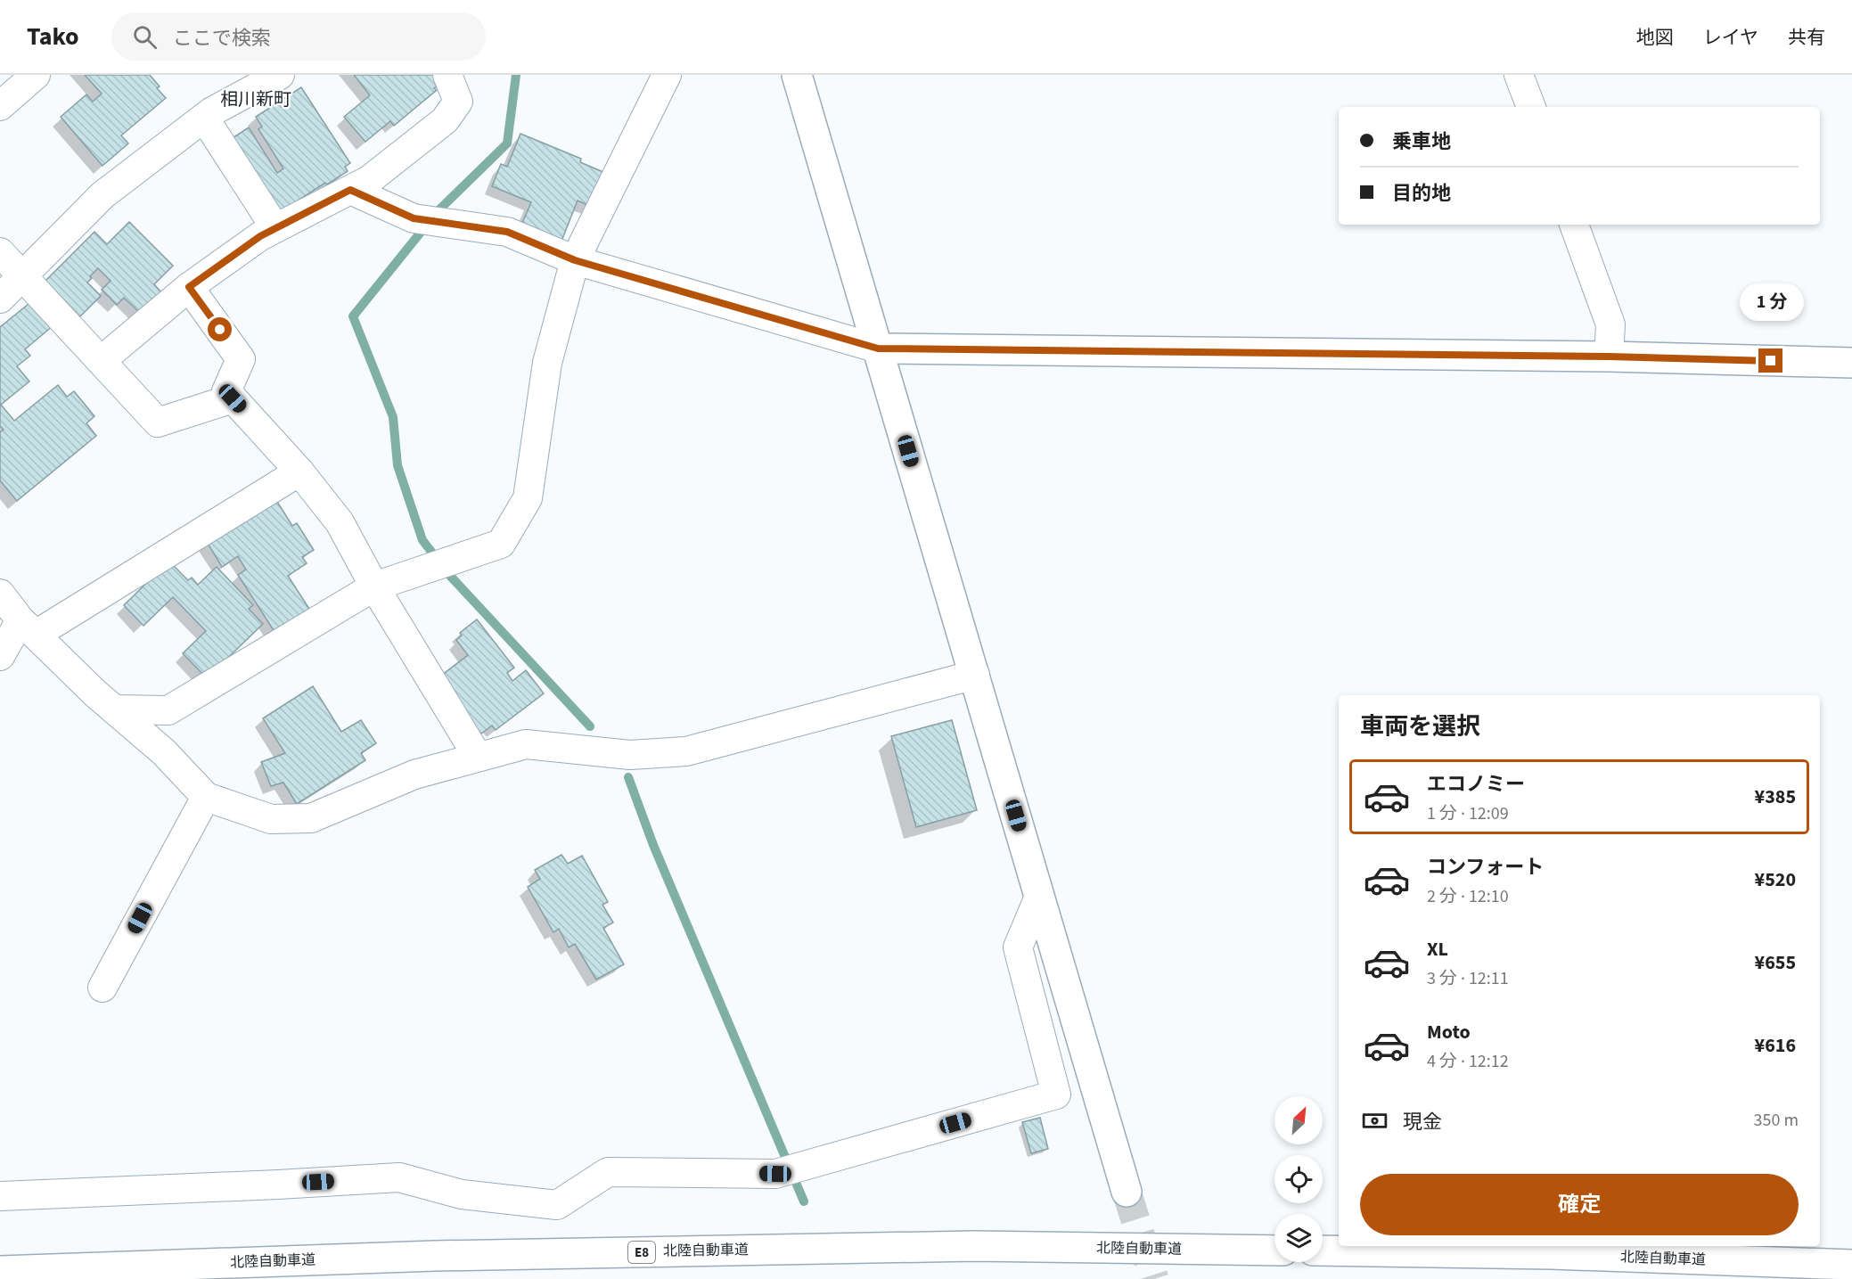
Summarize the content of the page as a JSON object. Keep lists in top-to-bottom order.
{
  "streets": {
    "main road": ["北陸自動車道", "E8"]
  },
  "districts": ["相川新町"],
  "north": "top right",
  "page": {
    "header": "Tako",
    "search": "ここで検索",
    "nav": ["地図", "レイヤ", "共有"],
    "banner": ["乗車地", "目的地"],
    "bubble": "1 分",
    "heading": "車両を選択",
    "list": [
      {
        "name": "エコノミー",
        "note": "1 分 · 12:09",
        "value": "¥385"
      },
      {
        "name": "コンフォート",
        "note": "2 分 · 12:10",
        "value": "¥520"
      },
      {
        "name": "XL",
        "note": "3 分 · 12:11",
        "value": "¥655"
      },
      {
        "name": "Moto",
        "note": "4 分 · 12:12",
        "value": "¥616"
      }
    ],
    "pay": ["現金", "350 m"],
    "buttons": "確定"
  }
}
